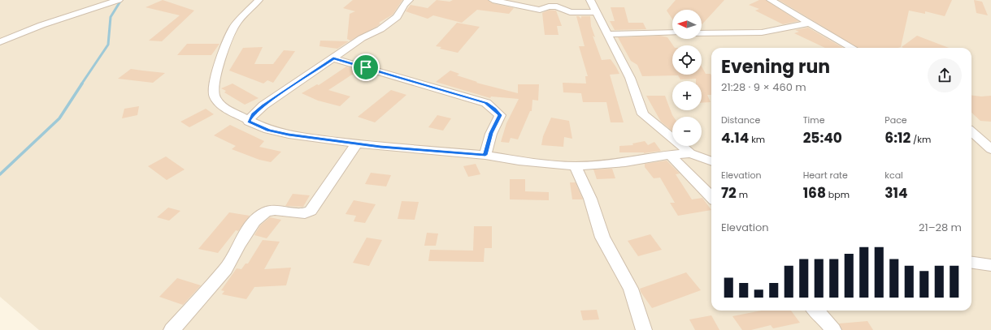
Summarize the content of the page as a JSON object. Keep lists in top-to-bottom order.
{
  "north": "left",
  "page": {
    "map_buttons": ["+", "−"],
    "heading": ["Evening run", "21:28 · 9 × 460 m"],
    "stats": [
      ["Distance", "4.14 km"],
      ["Time", "25:40"],
      ["Pace", "6:12 /km"],
      ["Elevation", "72 m"],
      ["Heart rate", "168 bpm"],
      ["kcal", "314"]
    ],
    "chart": ["Elevation", "21–28 m"]
  }
}
